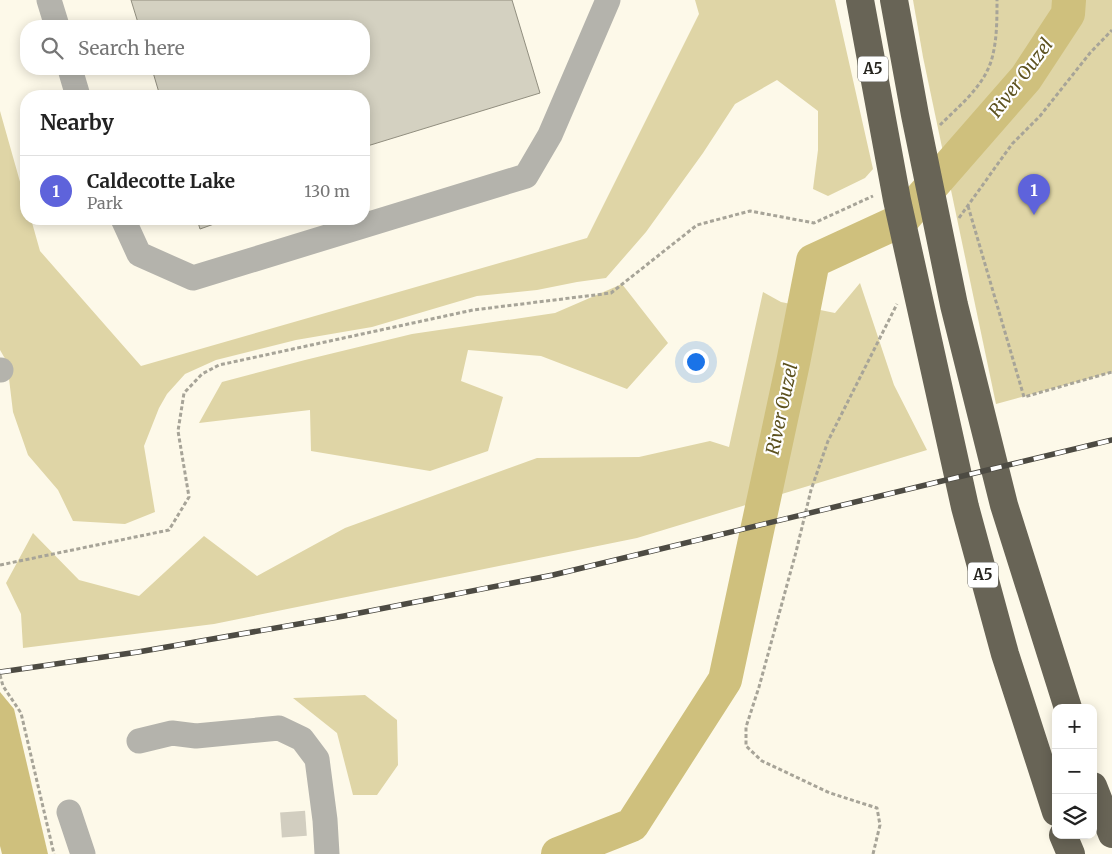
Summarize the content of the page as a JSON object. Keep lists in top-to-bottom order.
{
  "streets": {
    "highway": ["A5"]
  },
  "water": ["River Ouzel"],
  "page": {
    "search": "Search here",
    "heading": "Nearby",
    "list": [
      {
        "mark": "1",
        "name": "Caldecotte Lake",
        "note": "Park",
        "value": "130 m"
      }
    ],
    "pins": "1",
    "map_buttons": ["+", "−"]
  }
}
